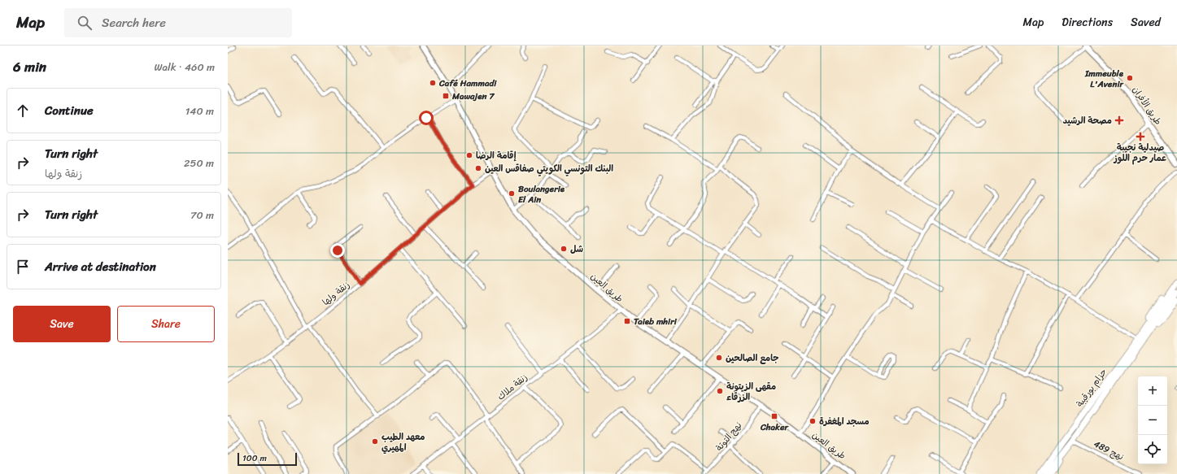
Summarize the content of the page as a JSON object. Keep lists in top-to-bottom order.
{
  "streets": {
    "highway": ["حزام بورقيبة"],
    "main road": ["طريق الأفران", "طريق العين"],
    "street": [
      "زنقة ولها",
      "زنقة ملاك",
      "نهج التوتة",
      "نهج 489"
    ]
  },
  "crossings": [
    ["طريق العين", "زنقة ولها"],
    ["طريق العين", "زنقة ملاك"],
    ["طريق العين", "نهج التوتة"],
    ["حزام بورقيبة", "نهج 489"]
  ],
  "places": {
    "other": [
      "Immeuble L'Avenir",
      "Café Hammadi",
      "إقامة الرضا",
      "البنك التونسي الكويتي صفاقس العين",
      "Boulangerie El Ain",
      "شل",
      "جامع الصالحين",
      "مقهى الزيتونة الزرقاء",
      "مسجد المغفرة",
      "معهد الطيب المهيري"
    ],
    "transit": ["Mawajen 7", "Taieb mhiri", "Chaker"],
    "health": ["مصحة الرشيد", "صيدلية نجيبة عمار حرم اللوز"]
  },
  "scale_bar": "100 m",
  "page": {
    "header": "Map",
    "search": "Search here",
    "nav": ["Map", "Directions", "Saved"],
    "heading": ["6 min", "Walk · 460 m"],
    "list": [
      ["Continue", "140 m"],
      ["Turn right", "زنقة ولها", "250 m"],
      ["Turn right", "70 m"],
      "Arrive at destination"
    ],
    "buttons": ["Save", "Share"],
    "map_buttons": ["+", "−"],
    "scale": "100 m"
  }
}
